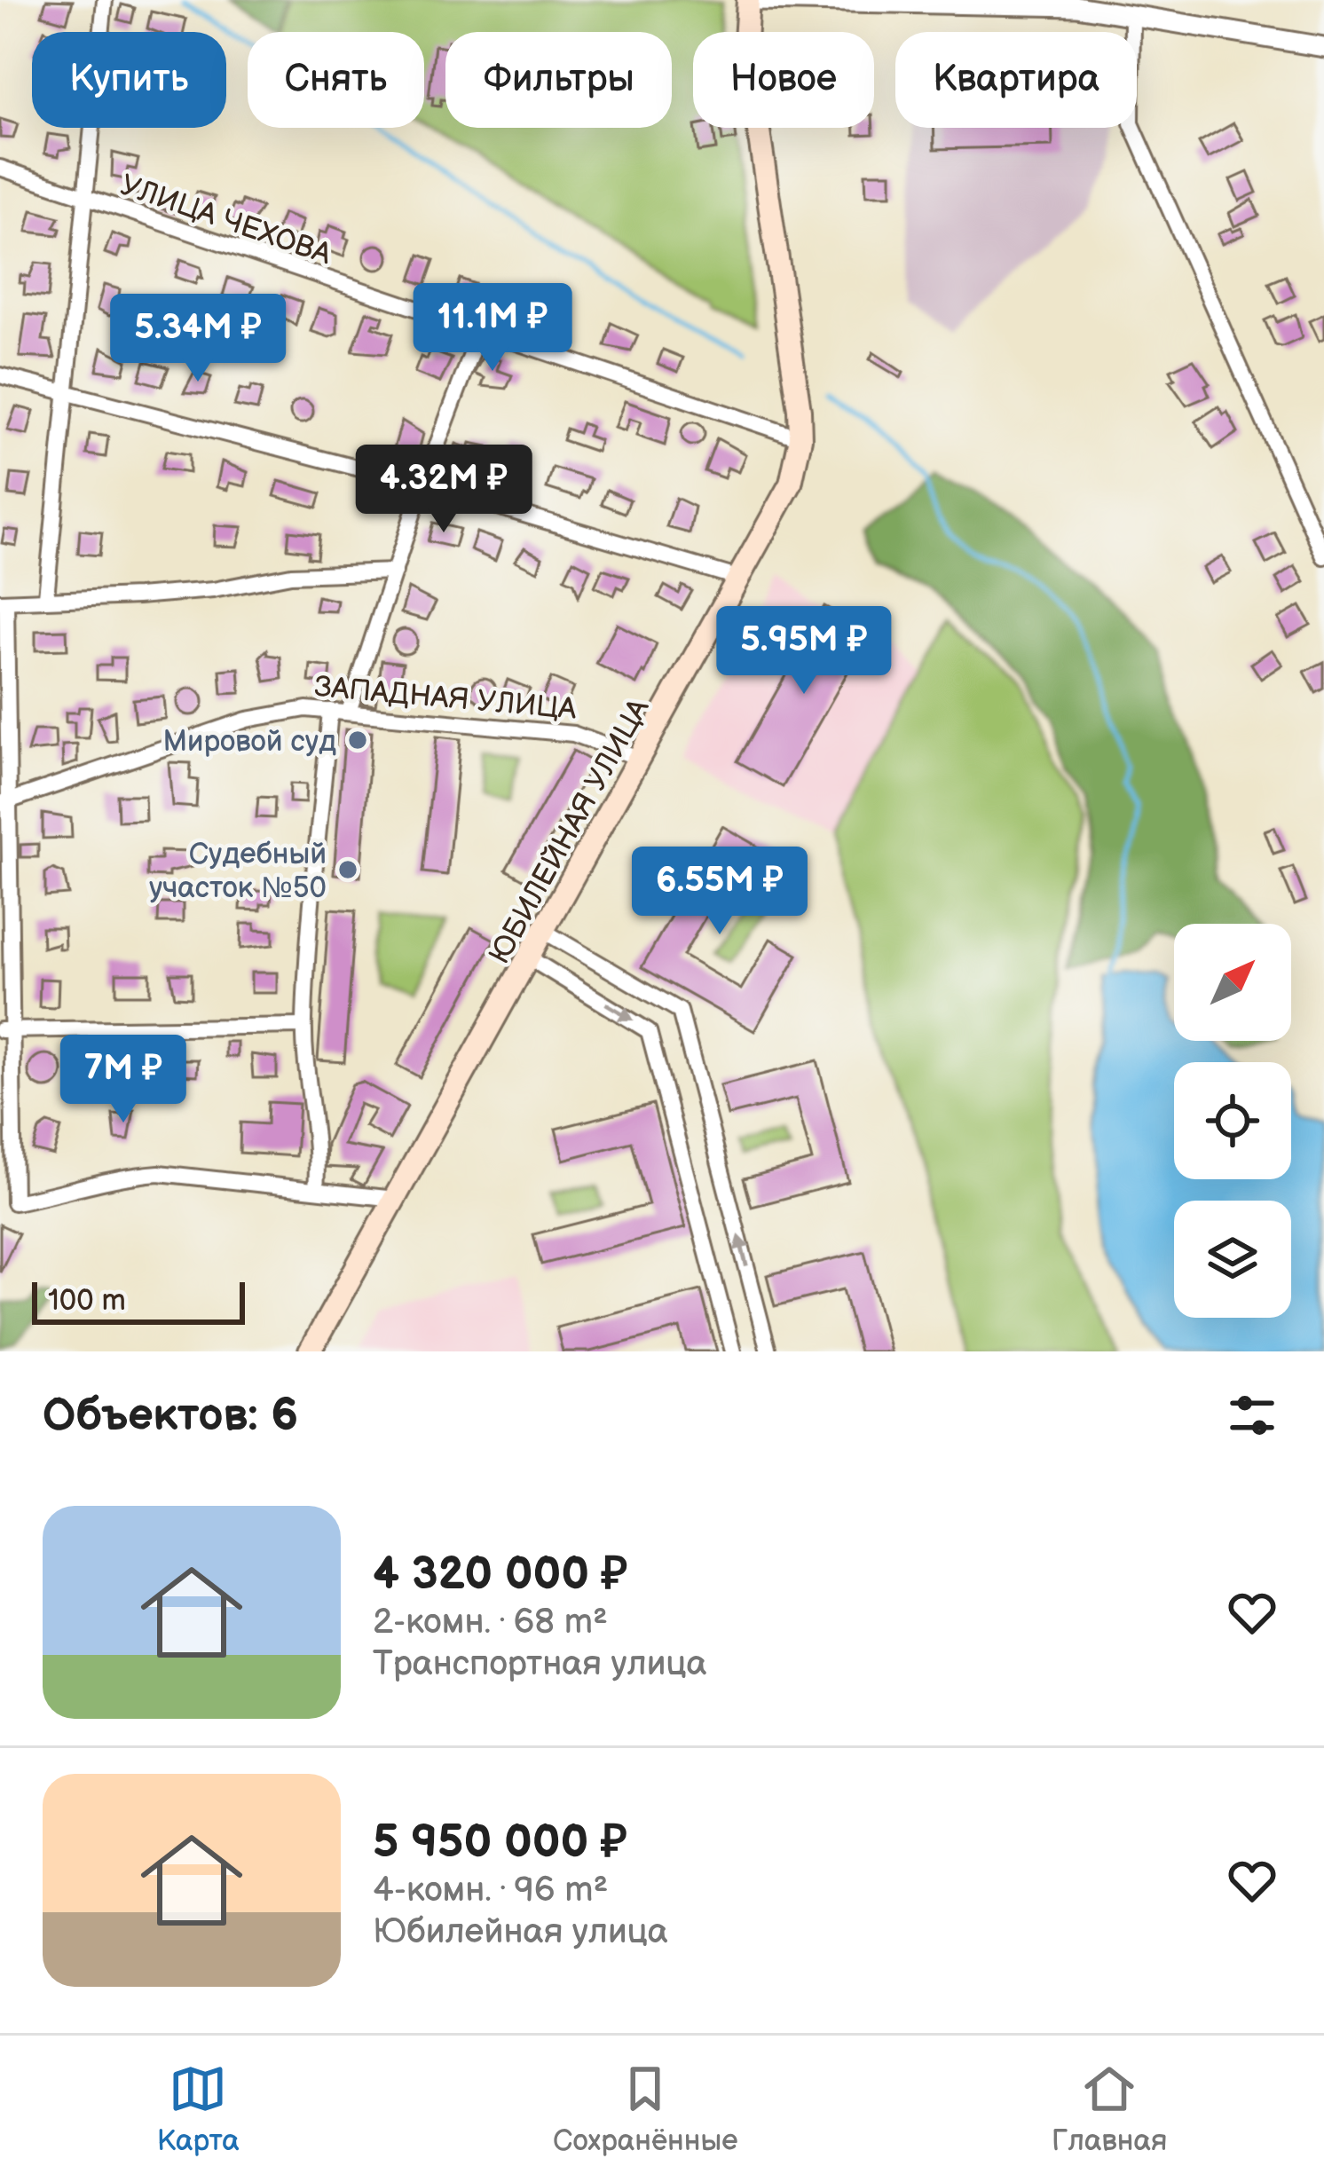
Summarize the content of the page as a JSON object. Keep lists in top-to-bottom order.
{
  "streets": {
    "main road": ["ЮБИЛЕЙНАЯ УЛИЦА"],
    "street": ["УЛИЦА ЧЕХОВА", "ЗАПАДНАЯ УЛИЦА"]
  },
  "crossings": [
    ["УЛИЦА ЧЕХОВА", "ЮБИЛЕЙНАЯ УЛИЦА"],
    ["ЗАПАДНАЯ УЛИЦА", "ЮБИЛЕЙНАЯ УЛИЦА"]
  ],
  "places": ["Мировой суд", "Судебный участок №50"],
  "scale_bar": "100 m",
  "north": "top right",
  "page": {
    "chip": [
      "Купить",
      "Снять",
      "Фильтры",
      "Новое",
      "Квартира"
    ],
    "price": [
      "11.1M ₽",
      "5.34M ₽",
      "4.32M ₽",
      "5.95M ₽",
      "6.55M ₽",
      "7M ₽"
    ],
    "scale": "100 m",
    "heading": "Объектов: 6",
    "list": [
      {
        "name": "4 320 000 ₽",
        "note": "2-комн. · 68 m² · Транспортная улица"
      },
      {
        "name": "5 950 000 ₽",
        "note": "4-комн. · 96 m² · Юбилейная улица"
      }
    ],
    "tabs": ["Карта", "Сохранённые", "Главная"]
  }
}
